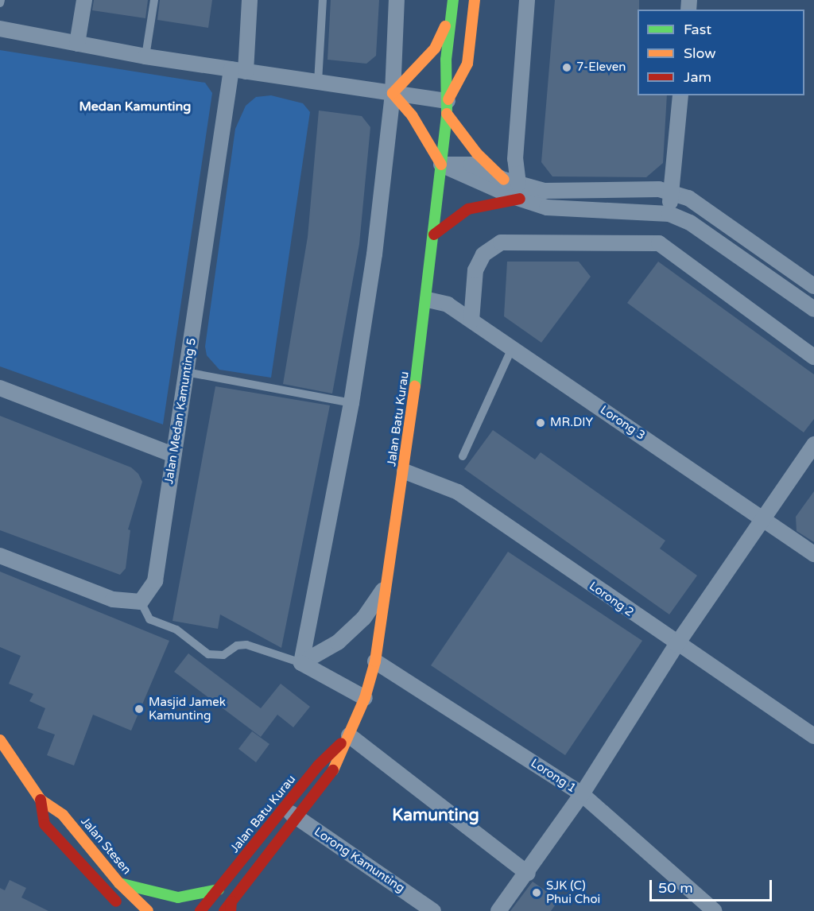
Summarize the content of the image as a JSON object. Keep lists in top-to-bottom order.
{
  "streets": {
    "main road": ["Jalan Batu Kurau", "Jalan Stesen"],
    "street": [
      "Jalan Medan Kamunting 5",
      "Lorong 3",
      "Lorong 2",
      "Lorong 1",
      "Lorong Kamunting"
    ]
  },
  "crossings": [
    ["Jalan Batu Kurau", "Lorong 3"],
    ["Jalan Batu Kurau", "Lorong 2"],
    ["Jalan Batu Kurau", "Lorong 1"],
    ["Jalan Batu Kurau", "Lorong Kamunting"]
  ],
  "districts": ["Medan Kamunting", "Kamunting"],
  "places": [
    "7-Eleven",
    "MR.DIY",
    "Masjid Jamek Kamunting",
    "SJK (C) Phui Choi"
  ],
  "legend": ["Fast", "Slow", "Jam"],
  "scale_bar": "50 m"
}
